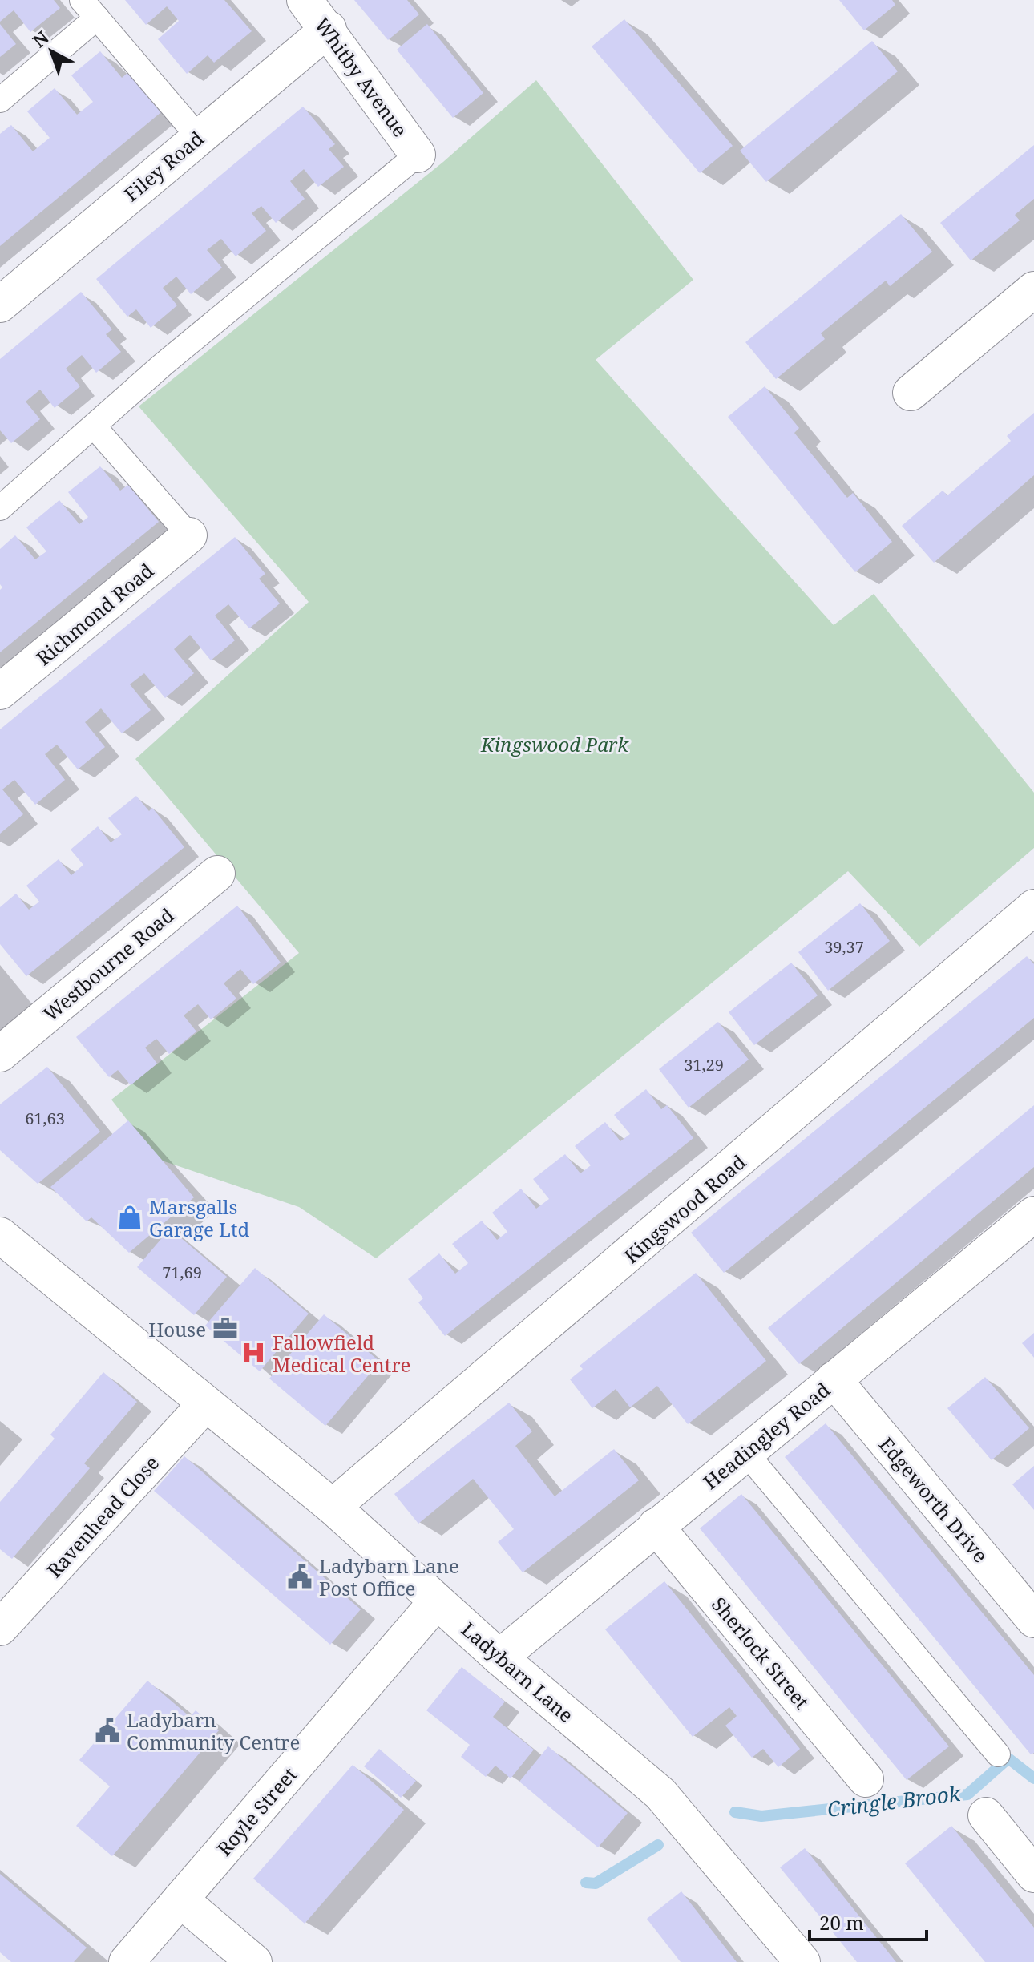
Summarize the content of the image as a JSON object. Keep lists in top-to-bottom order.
{
  "streets": {
    "street": [
      "Whitby Avenue",
      "Filey Road",
      "Richmond Road",
      "Westbourne Road",
      "Kingswood Road",
      "Headingley Road",
      "Edgeworth Drive",
      "Ravenhead Close",
      "Sherlock Street",
      "Ladybarn Lane",
      "Royle Street"
    ]
  },
  "crossings": [
    ["Whitby Avenue", "Filey Road"],
    ["Kingswood Road", "Ladybarn Lane"],
    ["Headingley Road", "Edgeworth Drive"],
    ["Headingley Road", "Sherlock Street"],
    ["Headingley Road", "Ladybarn Lane"],
    ["Ravenhead Close", "Ladybarn Lane"],
    ["Ladybarn Lane", "Royle Street"]
  ],
  "water": ["Cringle Brook"],
  "parks": ["Kingswood Park"],
  "places": {
    "shop": ["Marsgalls Garage Ltd"],
    "office": ["House"],
    "hospital": ["Fallowfield Medical Centre"],
    "public building": ["Ladybarn Lane Post Office", "Ladybarn Community Centre"]
  },
  "house_numbers": [
    "39,37",
    "31,29",
    "61,63",
    "71,69"
  ],
  "scale_bar": "20 m",
  "north": "top left"
}
